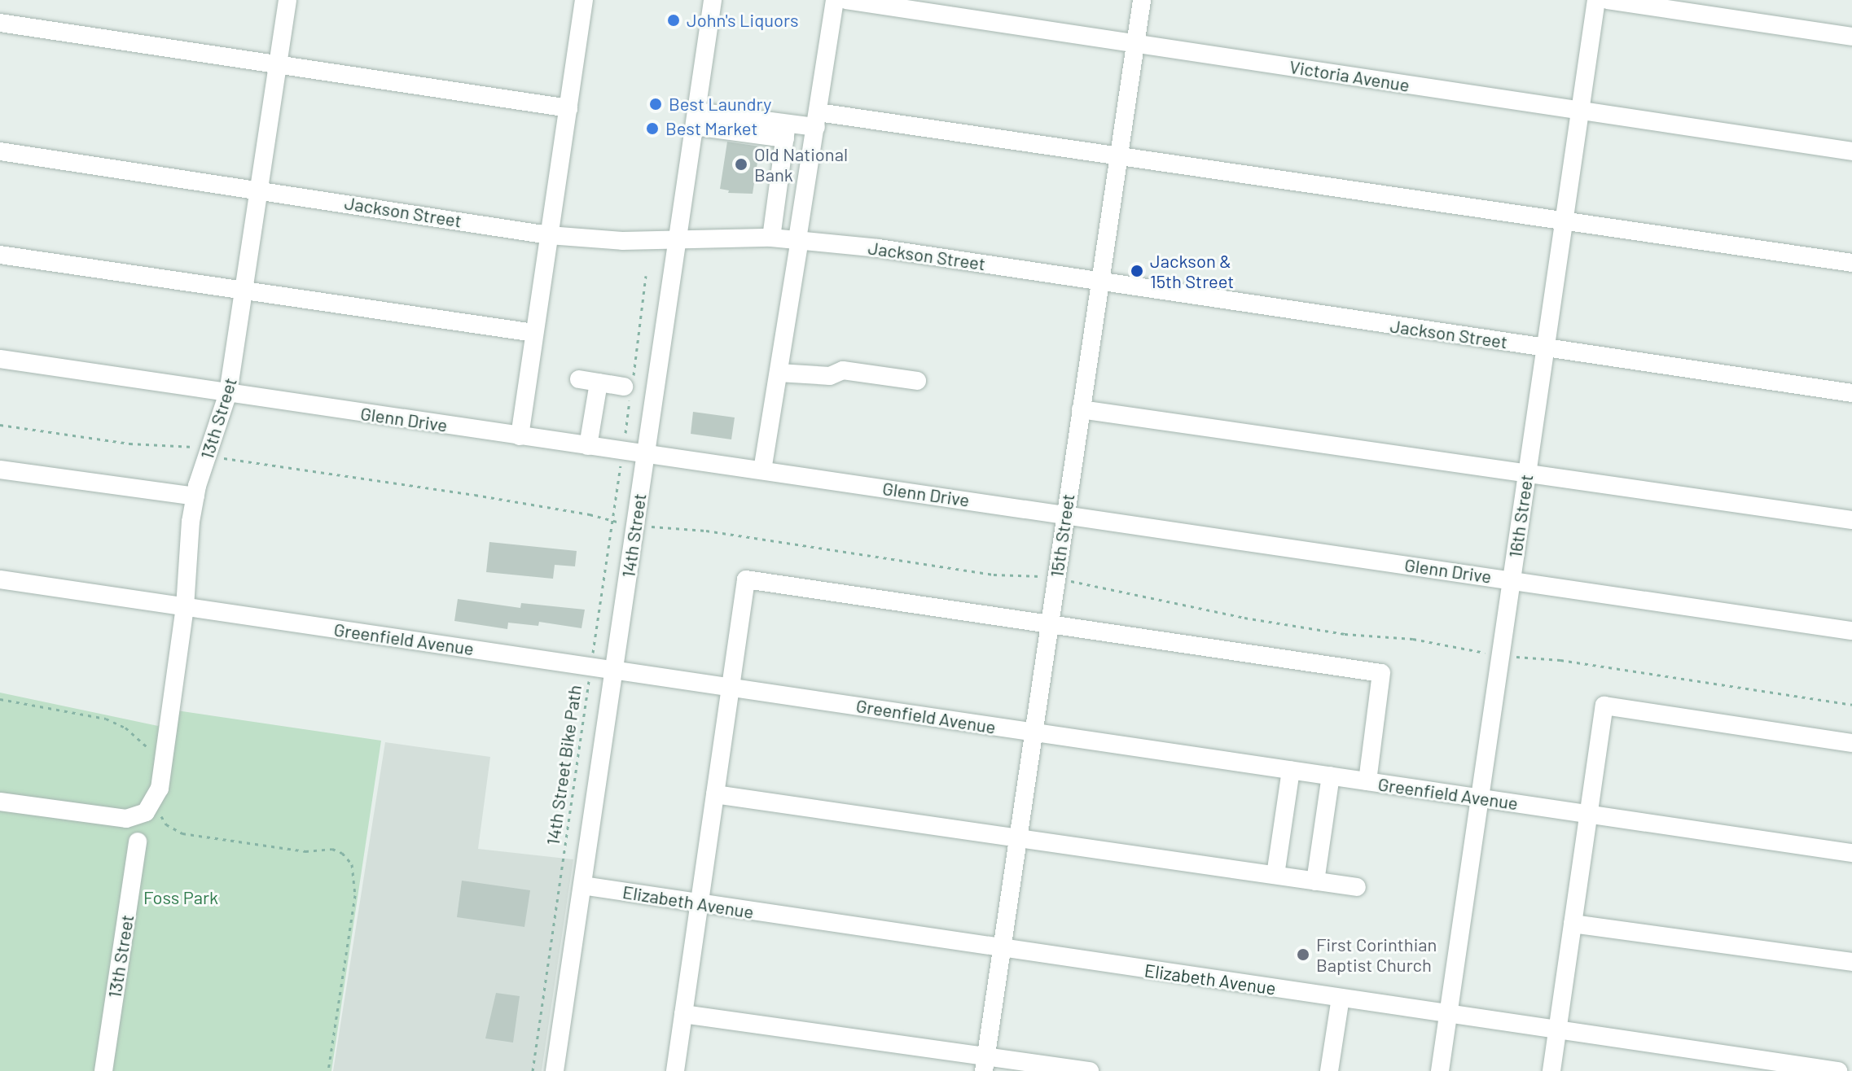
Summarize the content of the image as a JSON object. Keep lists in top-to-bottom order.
{
  "streets": {
    "street": [
      "Victoria Avenue",
      "Jackson Street",
      "13th Street",
      "Glenn Drive",
      "16th Street",
      "14th Street",
      "15th Street",
      "Greenfield Avenue",
      "Elizabeth Avenue"
    ],
    "path": ["14th Street Bike Path"]
  },
  "crossings": [
    ["Victoria Avenue", "16th Street"],
    ["Victoria Avenue", "15th Street"],
    ["Jackson Street", "13th Street"],
    ["Jackson Street", "16th Street"],
    ["Jackson Street", "14th Street"],
    ["Jackson Street", "15th Street"],
    ["13th Street", "Glenn Drive"],
    ["13th Street", "Greenfield Avenue"],
    ["Glenn Drive", "16th Street"],
    ["Glenn Drive", "14th Street"],
    ["Glenn Drive", "15th Street"],
    ["16th Street", "Greenfield Avenue"],
    ["16th Street", "Elizabeth Avenue"],
    ["14th Street", "Greenfield Avenue"],
    ["14th Street", "Elizabeth Avenue"],
    ["15th Street", "Greenfield Avenue"],
    ["15th Street", "Elizabeth Avenue"],
    ["Greenfield Avenue", "14th Street Bike Path"]
  ],
  "parks": ["Foss Park"],
  "places": [
    "John's Liquors",
    "Best Laundry",
    "Best Market",
    "Old National Bank",
    "Jackson & 15th Street",
    "First Corinthian Baptist Church"
  ]
}
